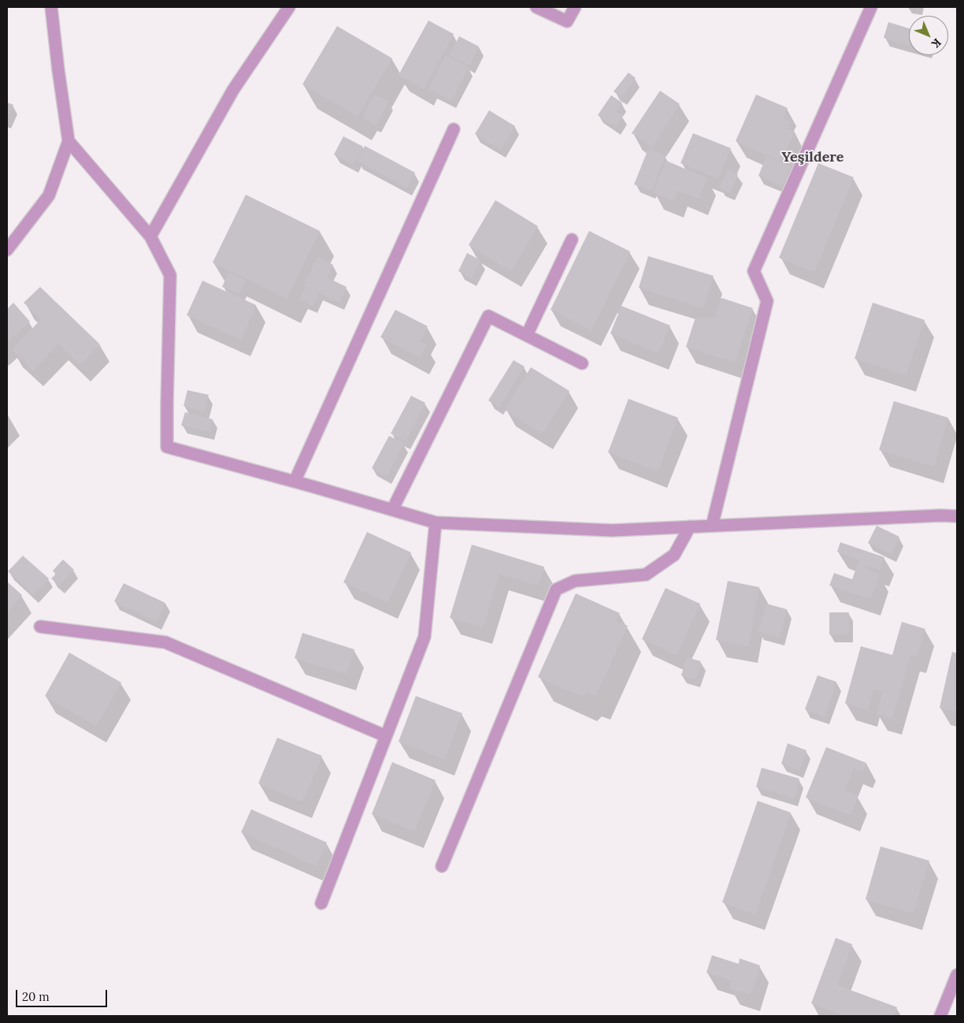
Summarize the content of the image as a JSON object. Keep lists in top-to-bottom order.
{
  "districts": ["Yeşildere"],
  "scale_bar": "20 m",
  "north": "bottom right"
}
